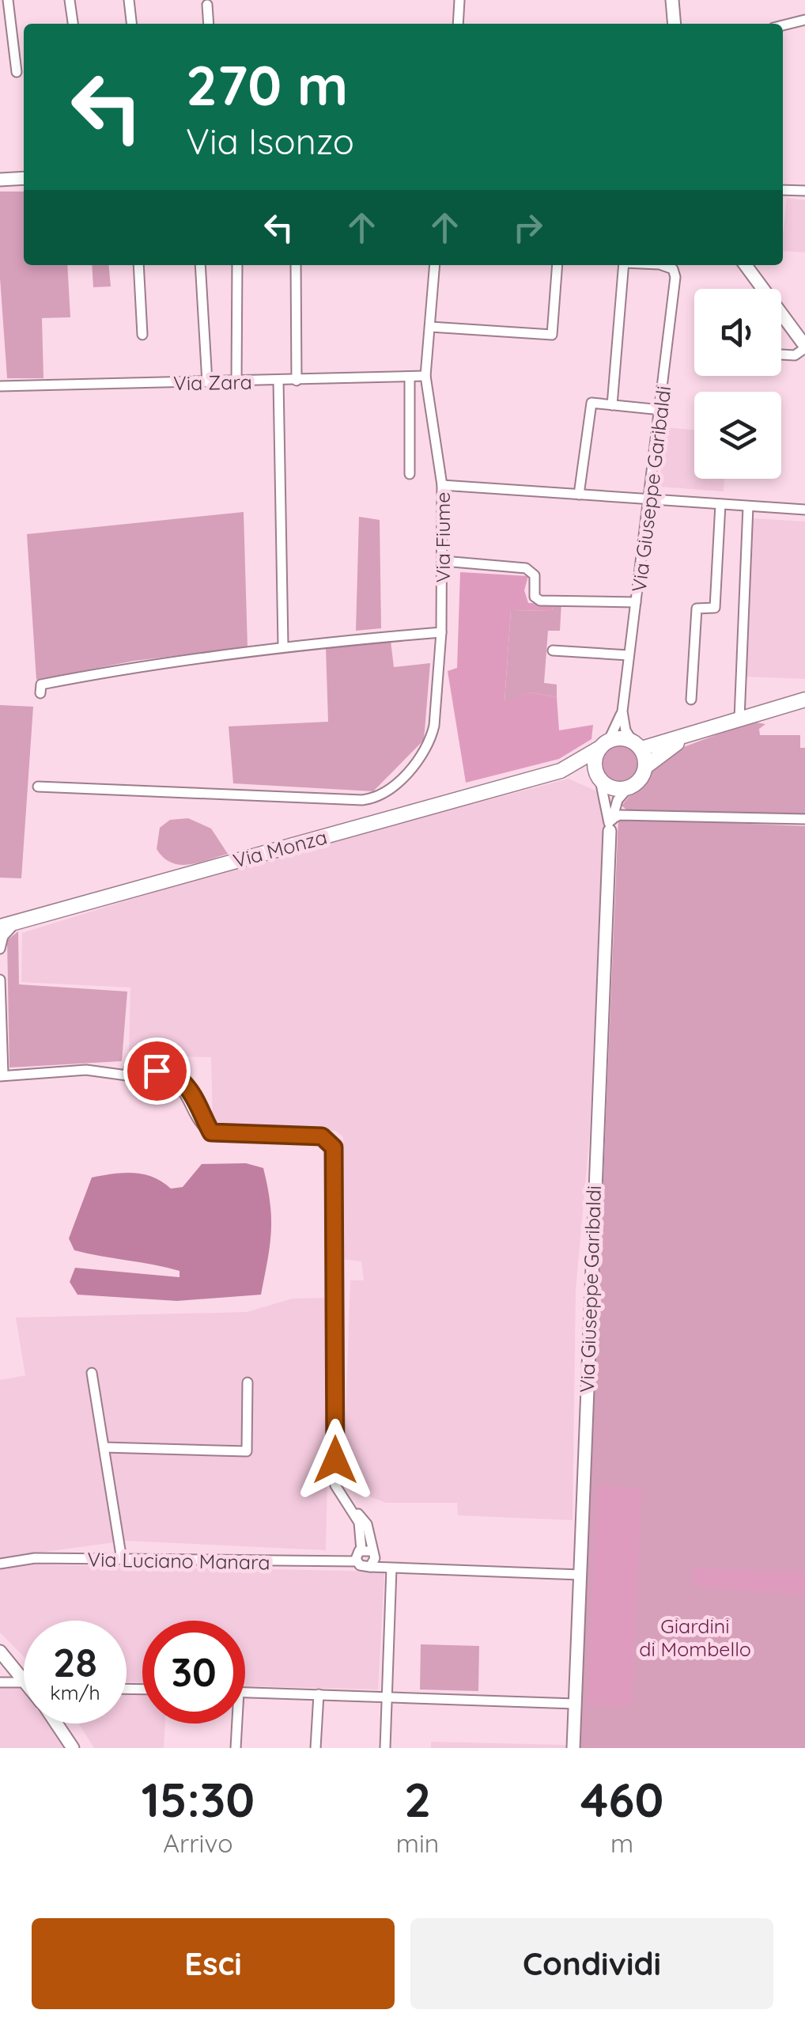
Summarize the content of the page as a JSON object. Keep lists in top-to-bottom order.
{
  "streets": {
    "main road": ["Via Monza"],
    "street": [
      "Via Zara",
      "Via Giuseppe Garibaldi",
      "Via Fiume",
      "Via Luciano Manara"
    ]
  },
  "crossings": [
    ["Via Zara", "Via Fiume"],
    ["Via Giuseppe Garibaldi", "Via Monza"]
  ],
  "parks": ["Giardini di Mombello"],
  "page": {
    "turn": ["270 m", "Via Isonzo"],
    "speed": "28 km/h",
    "limit": "30",
    "eta": [
      "15:30",
      "Arrivo",
      "2",
      "min",
      "460",
      "m"
    ],
    "buttons": ["Esci", "Condividi"]
  }
}
